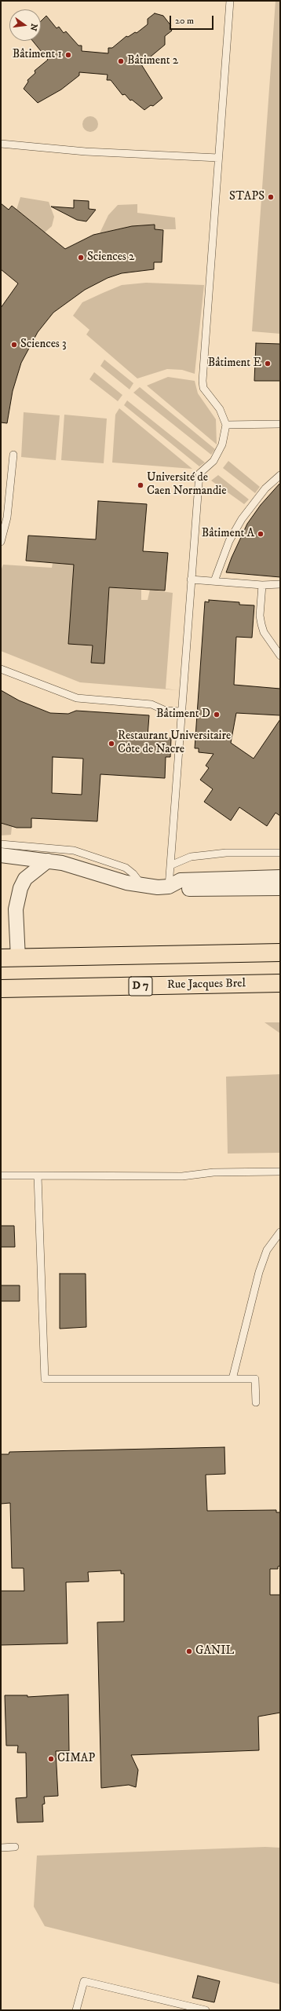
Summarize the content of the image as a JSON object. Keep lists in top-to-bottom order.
{
  "streets": {
    "main road": ["Rue Jacques Brel", "D 7"]
  },
  "places": [
    "Bâtiment 1",
    "Bâtiment 2",
    "STAPS",
    "Sciences 2",
    "Sciences 3",
    "Bâtiment E",
    "Université de Caen Normandie",
    "Bâtiment A",
    "Bâtiment D",
    "Restaurant Universitaire Côte de Nacre",
    "GANIL",
    "CIMAP"
  ],
  "scale_bar": "20 m",
  "north": "right"
}
